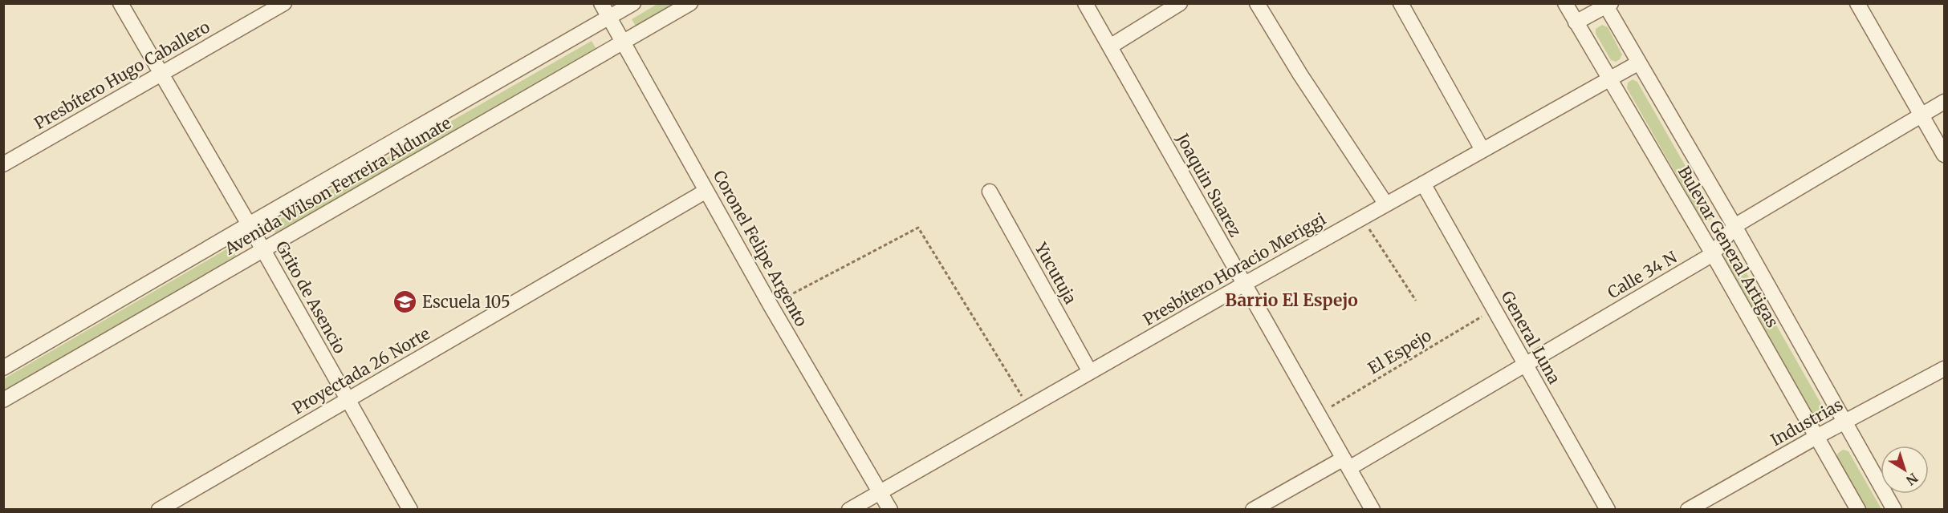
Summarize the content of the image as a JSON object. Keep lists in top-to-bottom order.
{
  "streets": {
    "street": [
      "Presbítero Hugo Caballero",
      "Joaquin Suarez",
      "Avenida Wilson Ferreira Aldunate",
      "Bulevar General Artigas",
      "Coronel Felipe Argento",
      "Presbítero Horacio Meriggi",
      "Yucutuja",
      "Calle 34 N",
      "Grito de Asencio",
      "General Luna",
      "Proyectada 26 Norte",
      "Industrias"
    ],
    "path": ["El Espejo"]
  },
  "crossings": [
    ["Presbítero Hugo Caballero", "Grito de Asencio"],
    ["Joaquin Suarez", "Presbítero Horacio Meriggi"],
    ["Joaquin Suarez", "Calle 34 N"],
    ["Joaquin Suarez", "El Espejo"],
    ["Avenida Wilson Ferreira Aldunate", "Coronel Felipe Argento"],
    ["Avenida Wilson Ferreira Aldunate", "Grito de Asencio"],
    ["Bulevar General Artigas", "Presbítero Horacio Meriggi"],
    ["Bulevar General Artigas", "Calle 34 N"],
    ["Bulevar General Artigas", "Industrias"],
    ["Coronel Felipe Argento", "Presbítero Horacio Meriggi"],
    ["Coronel Felipe Argento", "Proyectada 26 Norte"],
    ["Presbítero Horacio Meriggi", "Yucutuja"],
    ["Presbítero Horacio Meriggi", "General Luna"],
    ["Calle 34 N", "General Luna"],
    ["Grito de Asencio", "Proyectada 26 Norte"],
    ["General Luna", "El Espejo"]
  ],
  "districts": ["Barrio El Espejo"],
  "places": {
    "school or university": ["Escuela 105"]
  },
  "north": "bottom right"
}
